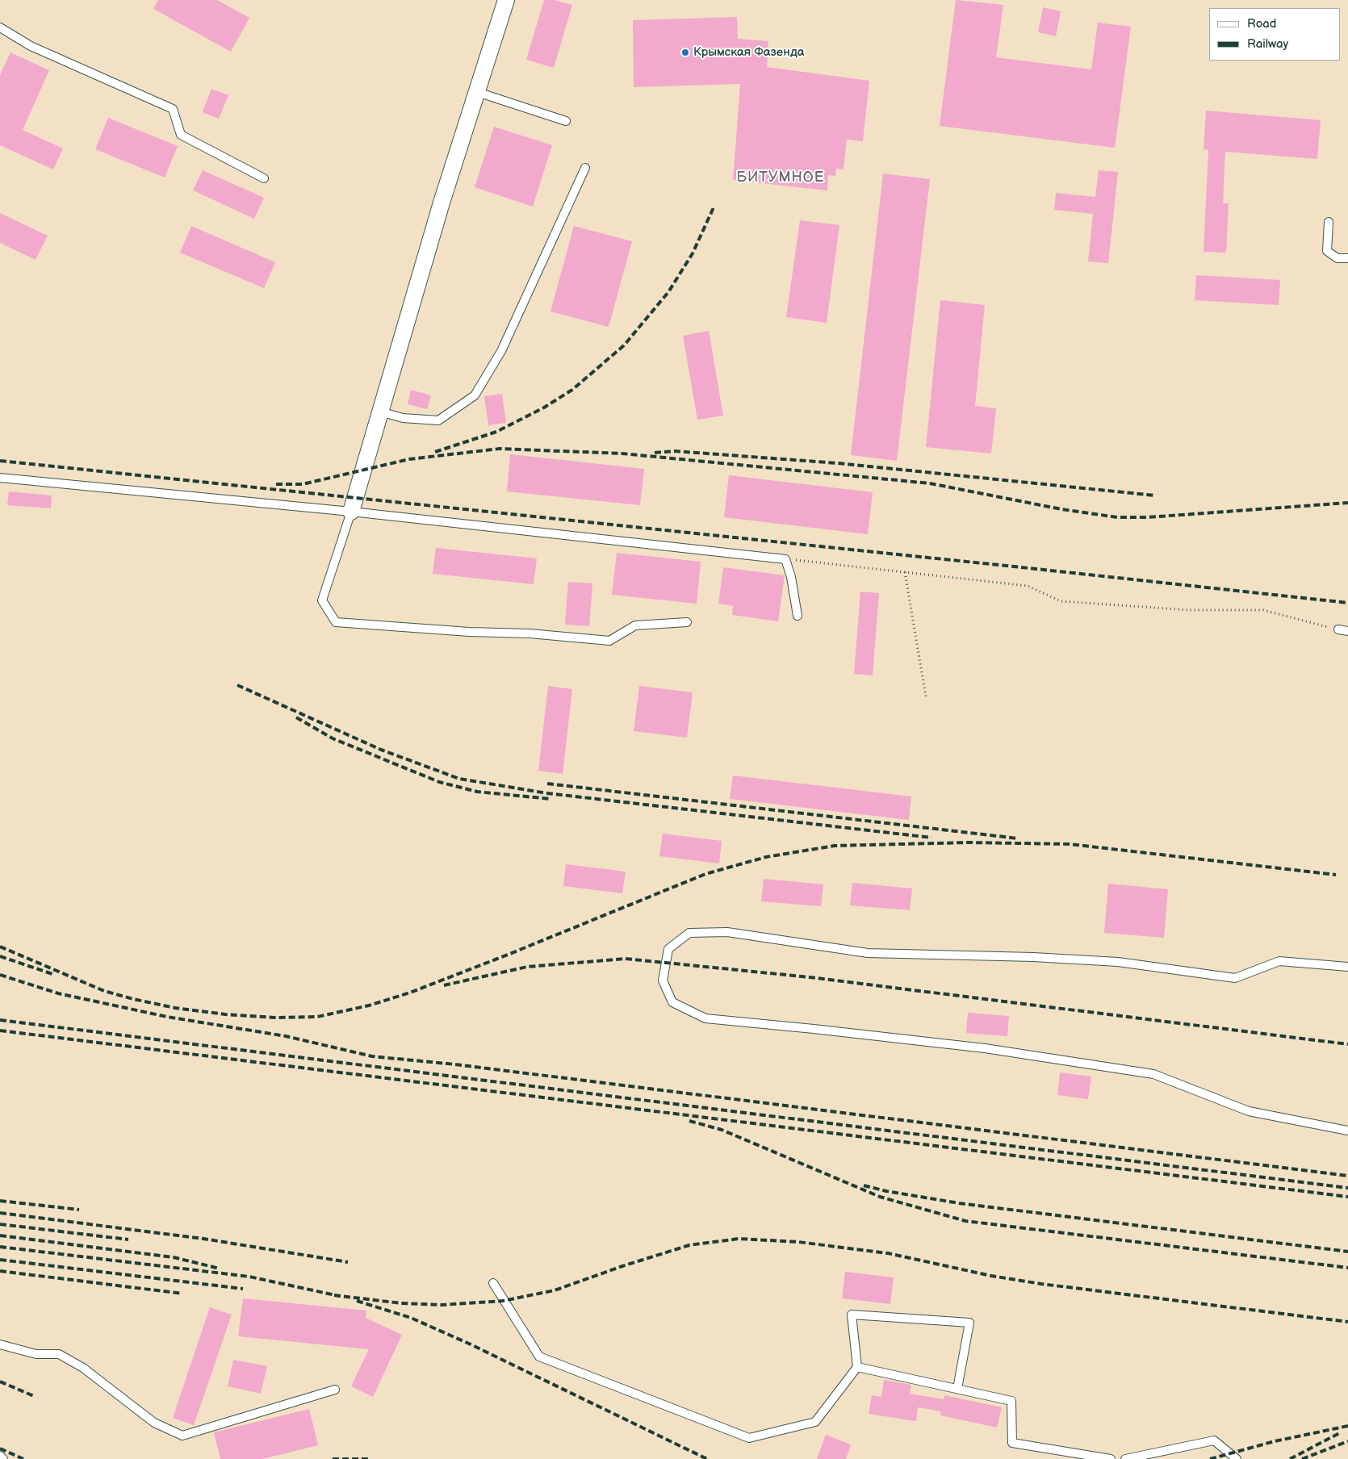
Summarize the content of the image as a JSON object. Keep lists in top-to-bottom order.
{
  "districts": ["БИТУМНОЕ"],
  "places": ["Крымская Фазенда"],
  "legend": ["Road", "Railway"]
}
